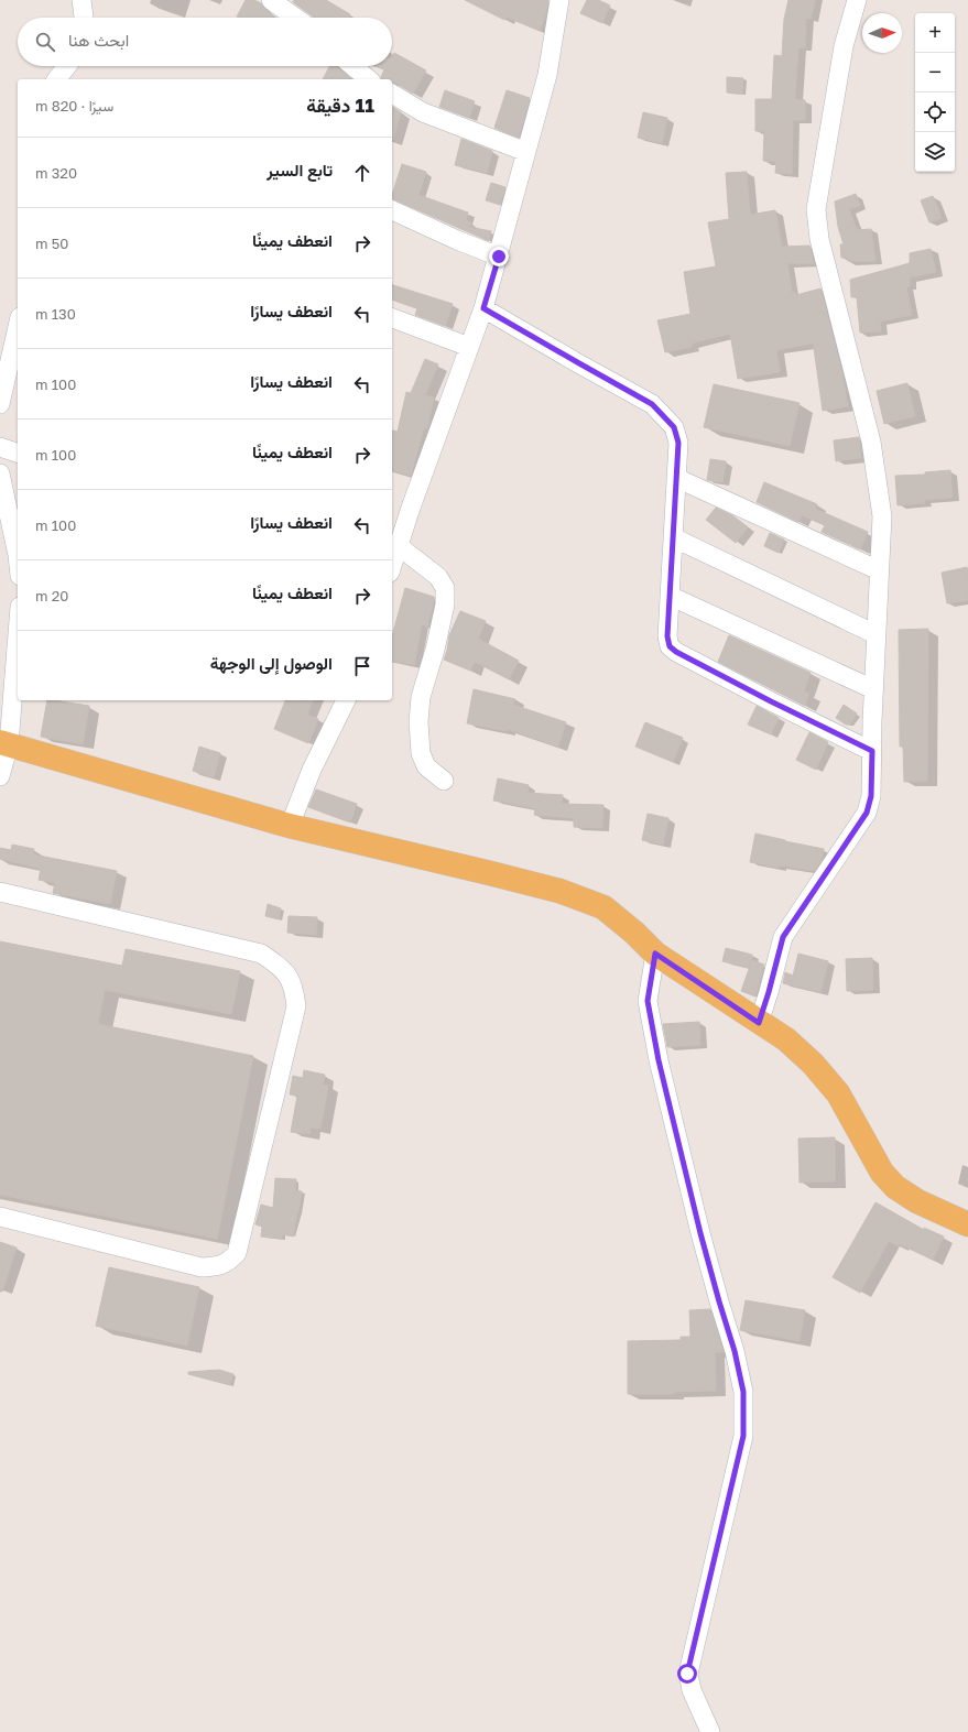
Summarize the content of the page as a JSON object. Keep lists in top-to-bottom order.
{
  "north": "right",
  "page": {
    "map_buttons": ["+", "−"],
    "search": "ابحث هنا",
    "heading": ["11 دقيقة", "سيرًا · 820 m"],
    "list": [
      ["تابع السير", "320 m"],
      ["انعطف يمينًا", "50 m"],
      ["انعطف يسارًا", "130 m"],
      ["انعطف يسارًا", "100 m"],
      ["انعطف يمينًا", "100 m"],
      ["انعطف يسارًا", "100 m"],
      ["انعطف يمينًا", "20 m"],
      "الوصول إلى الوجهة"
    ]
  }
}
